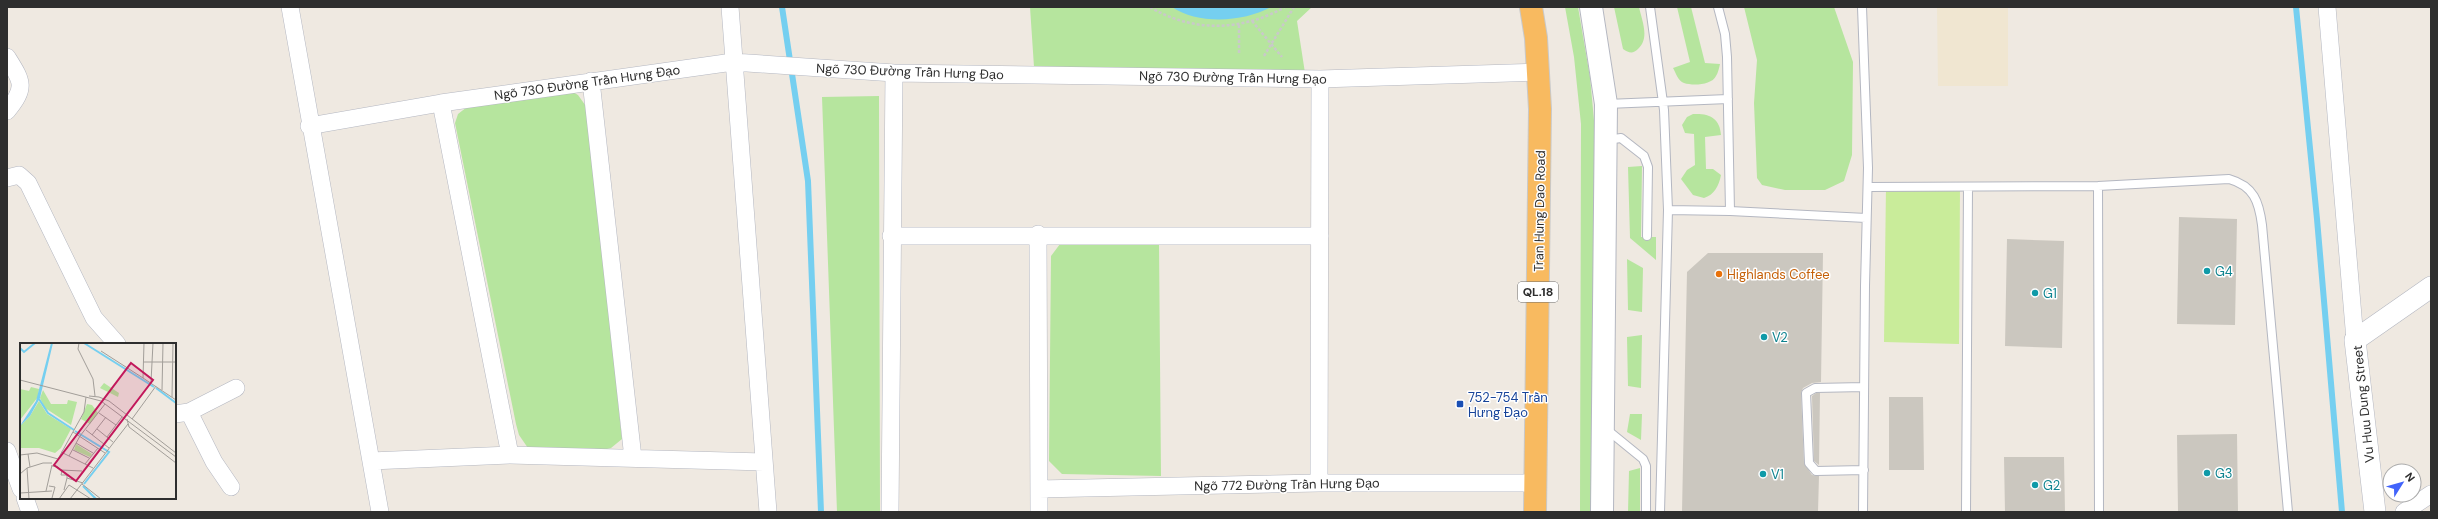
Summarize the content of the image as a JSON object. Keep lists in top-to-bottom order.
{
  "streets": {
    "highway": ["Tran Hung Dao Road", "QL.18"],
    "street": ["Ngõ 730 Đường Trần Hưng Đạo", "Vu Huu Dung Street", "Ngõ 772 Đường Trần Hưng Đạo"]
  },
  "crossings": [
    ["Ngõ 730 Đường Trần Hưng Đạo", "Tran Hung Dao Road"],
    ["Tran Hung Dao Road", "Ngõ 772 Đường Trần Hưng Đạo"]
  ],
  "places": {
    "other": [
      "G4",
      "Highlands Coffee",
      "G1",
      "V2",
      "G3",
      "V1",
      "G2"
    ],
    "transit": ["752-754 Trần Hưng Đạo"]
  },
  "north": "top right"
}
